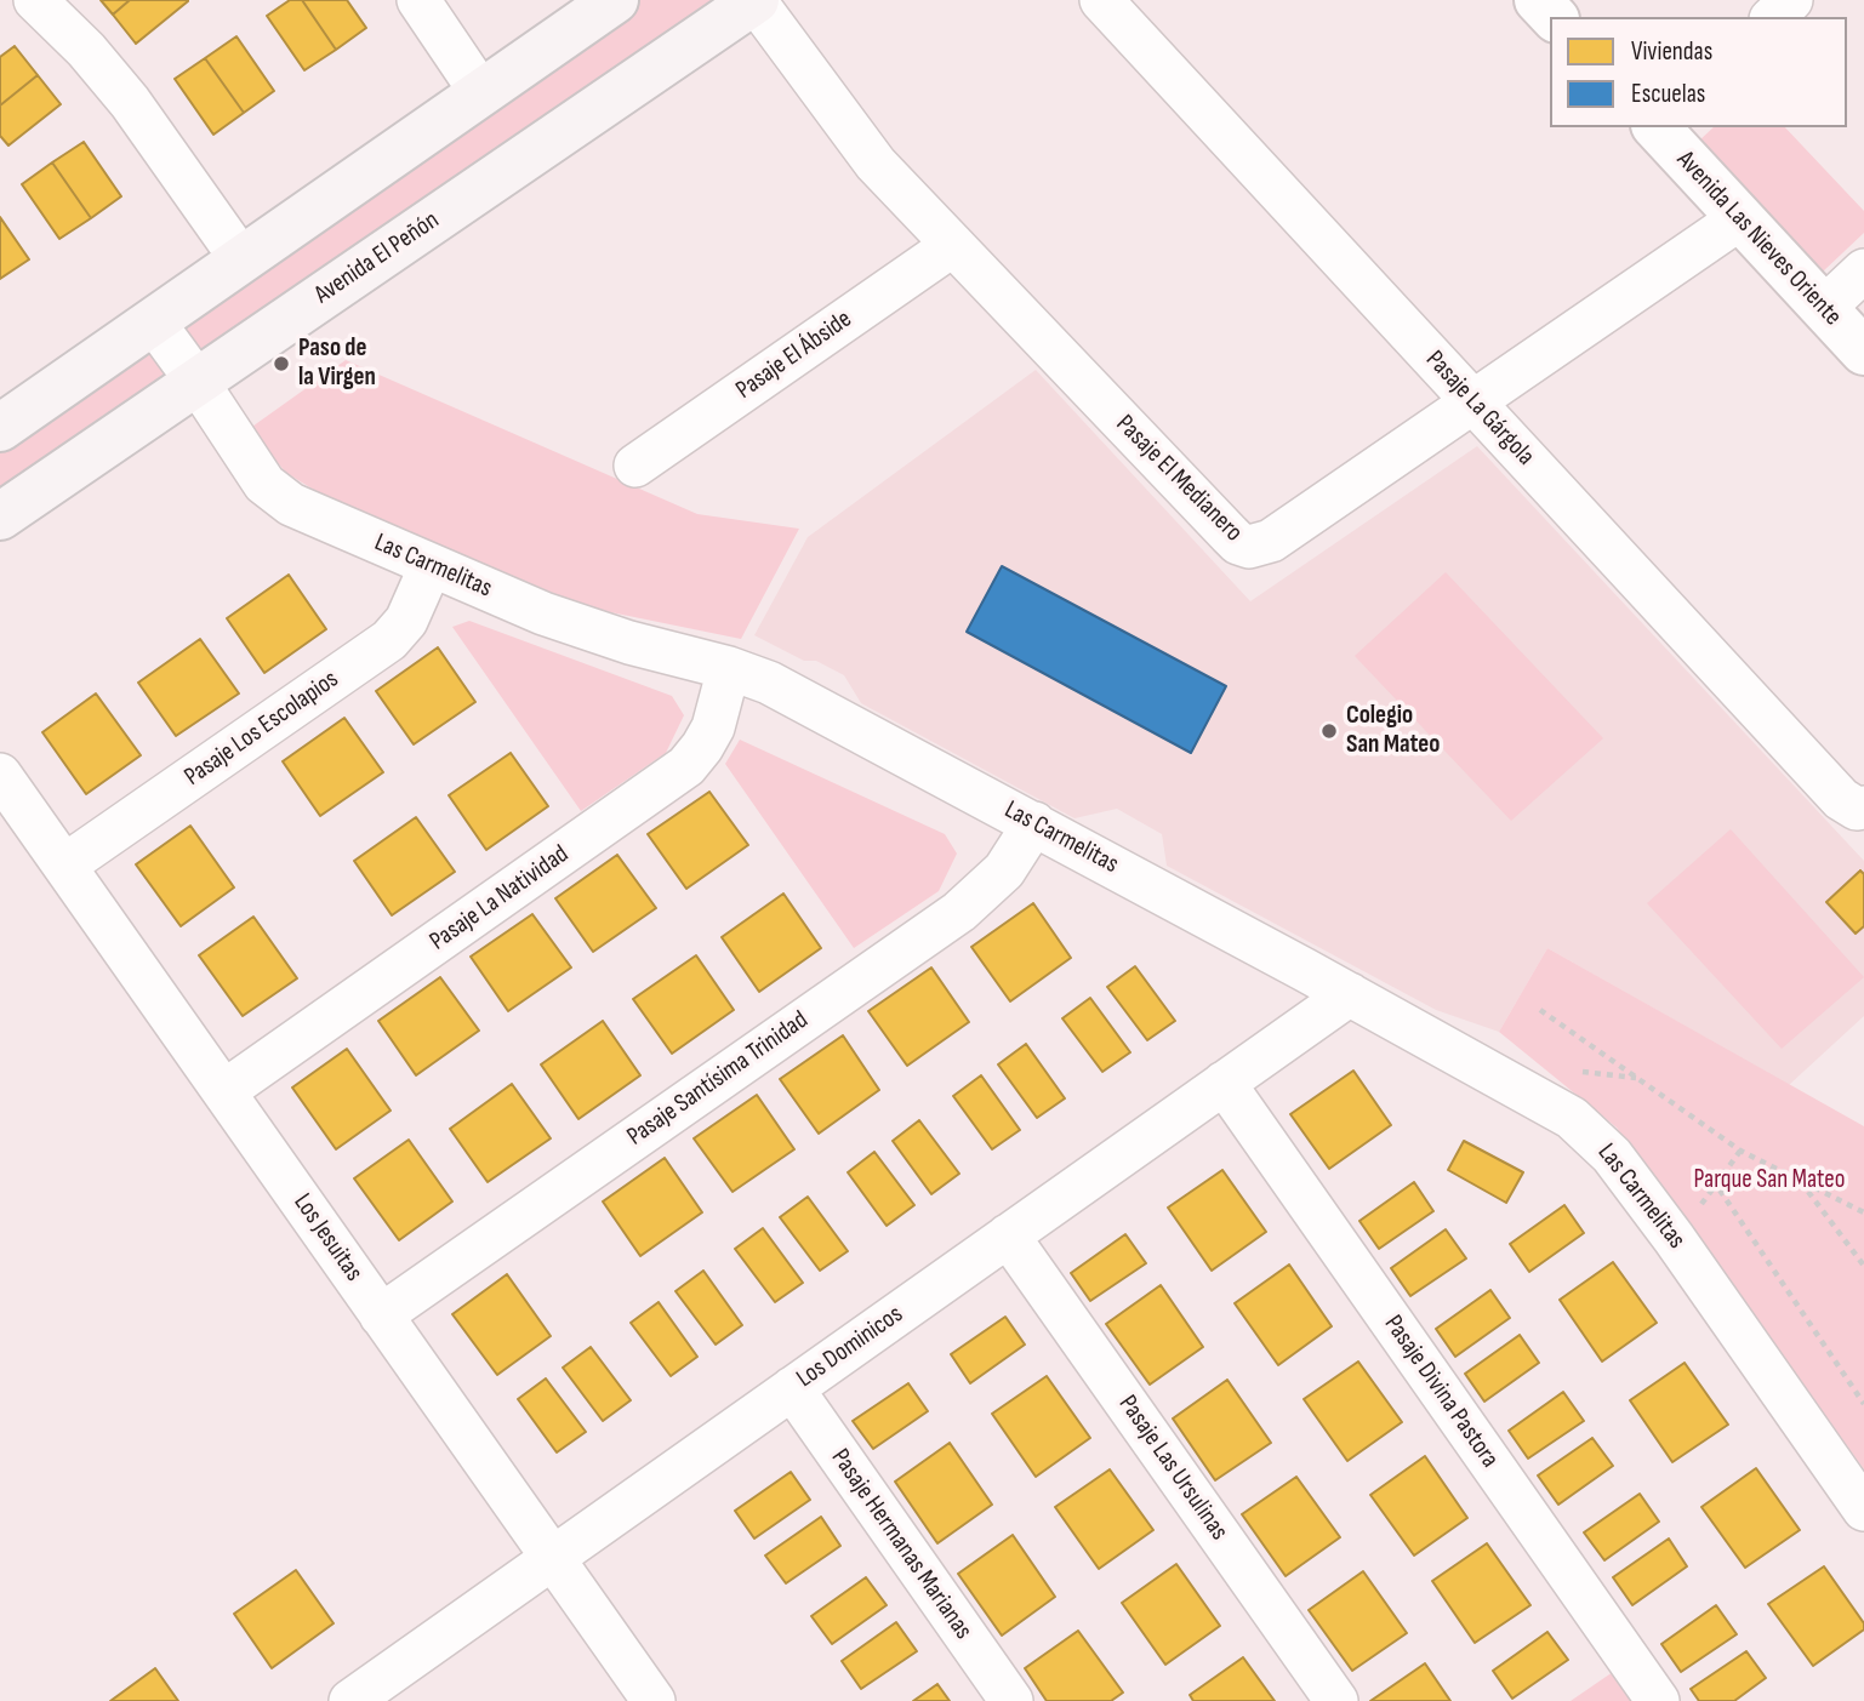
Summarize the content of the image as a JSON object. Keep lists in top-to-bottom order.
{
  "streets": {
    "main road": ["Avenida El Peñón"],
    "street": [
      "Avenida Las Nieves Oriente",
      "Pasaje El Ábside",
      "Pasaje La Gárgola",
      "Pasaje El Medianero",
      "Las Carmelitas",
      "Pasaje Los Escolapios",
      "Pasaje La Natividad",
      "Pasaje Santísima Trinidad",
      "Los Jesuitas",
      "Los Dominicos",
      "Pasaje Divina Pastora",
      "Pasaje Las Ursulinas",
      "Pasaje Hermanas Marianas"
    ]
  },
  "crossings": [
    ["Avenida Las Nieves Oriente", "Pasaje El Medianero"],
    ["Avenida El Peñón", "Pasaje El Medianero"],
    ["Avenida El Peñón", "Las Carmelitas"],
    ["Pasaje El Ábside", "Pasaje El Medianero"],
    ["Pasaje La Gárgola", "Pasaje El Medianero"],
    ["Las Carmelitas", "Pasaje Los Escolapios"],
    ["Las Carmelitas", "Pasaje La Natividad"],
    ["Las Carmelitas", "Pasaje Santísima Trinidad"],
    ["Las Carmelitas", "Los Dominicos"],
    ["Pasaje Los Escolapios", "Los Jesuitas"],
    ["Pasaje La Natividad", "Los Jesuitas"],
    ["Pasaje Santísima Trinidad", "Los Jesuitas"],
    ["Los Jesuitas", "Los Dominicos"],
    ["Los Dominicos", "Pasaje Divina Pastora"],
    ["Los Dominicos", "Pasaje Las Ursulinas"],
    ["Los Dominicos", "Pasaje Hermanas Marianas"]
  ],
  "parks": ["Parque San Mateo"],
  "places": ["Paso de la Virgen", "Colegio San Mateo"],
  "legend": ["Viviendas", "Escuelas"]
}
